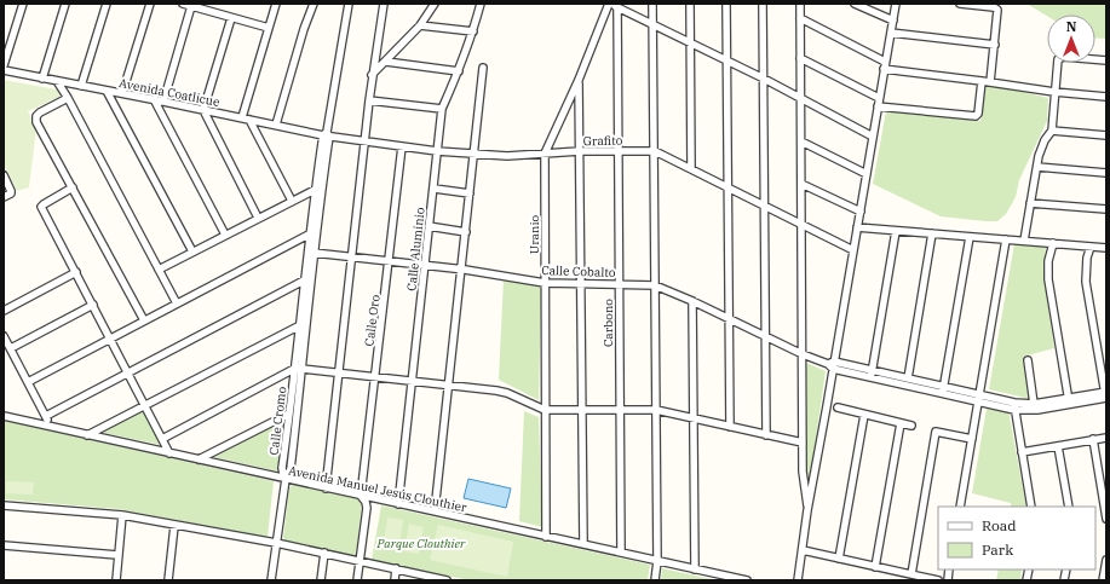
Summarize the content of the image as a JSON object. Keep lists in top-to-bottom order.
{
  "streets": {
    "street": [
      "Avenida Coatlicue",
      "Grafito",
      "Uranio",
      "Calle Aluminio",
      "Calle Cobalto",
      "Calle Oro",
      "Carbono",
      "Calle Cromo",
      "Avenida Manuel Jesús Clouthier"
    ]
  },
  "crossings": [
    ["Avenida Coatlicue", "Grafito"],
    ["Avenida Coatlicue", "Calle Cromo"],
    ["Grafito", "Uranio"],
    ["Grafito", "Calle Aluminio"],
    ["Grafito", "Calle Oro"],
    ["Grafito", "Carbono"],
    ["Grafito", "Calle Cromo"],
    ["Uranio", "Calle Cobalto"],
    ["Uranio", "Carbono"],
    ["Uranio", "Avenida Manuel Jesús Clouthier"],
    ["Calle Aluminio", "Calle Cobalto"],
    ["Calle Aluminio", "Avenida Manuel Jesús Clouthier"],
    ["Calle Cobalto", "Calle Oro"],
    ["Calle Cobalto", "Carbono"],
    ["Calle Cobalto", "Calle Cromo"],
    ["Calle Oro", "Avenida Manuel Jesús Clouthier"],
    ["Carbono", "Avenida Manuel Jesús Clouthier"],
    ["Calle Cromo", "Avenida Manuel Jesús Clouthier"]
  ],
  "parks": ["Parque Clouthier"],
  "legend": ["Road", "Park"],
  "north": "top"
}
